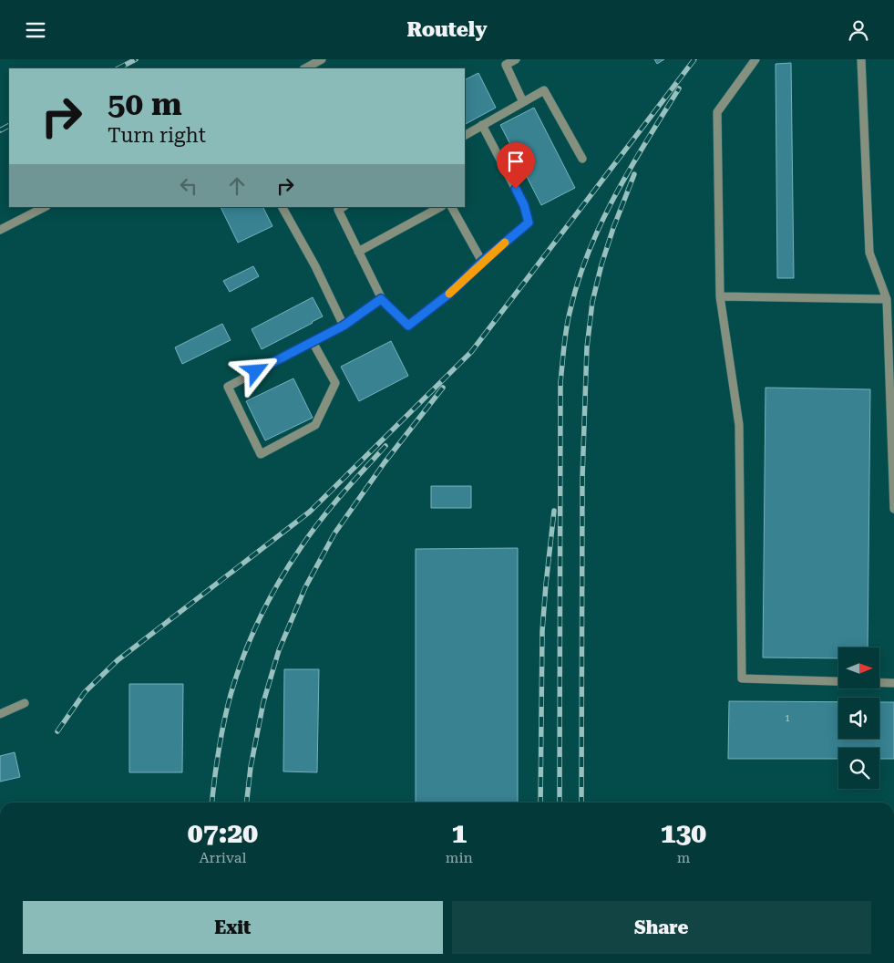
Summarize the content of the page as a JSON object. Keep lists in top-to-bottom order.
{
  "house_numbers": ["1"],
  "north": "right",
  "page": {
    "header": "Routely",
    "turn": ["50 m", "Turn right"],
    "eta": [
      "07:20",
      "Arrival",
      "1",
      "min",
      "130",
      "m"
    ],
    "buttons": ["Exit", "Share"]
  }
}
